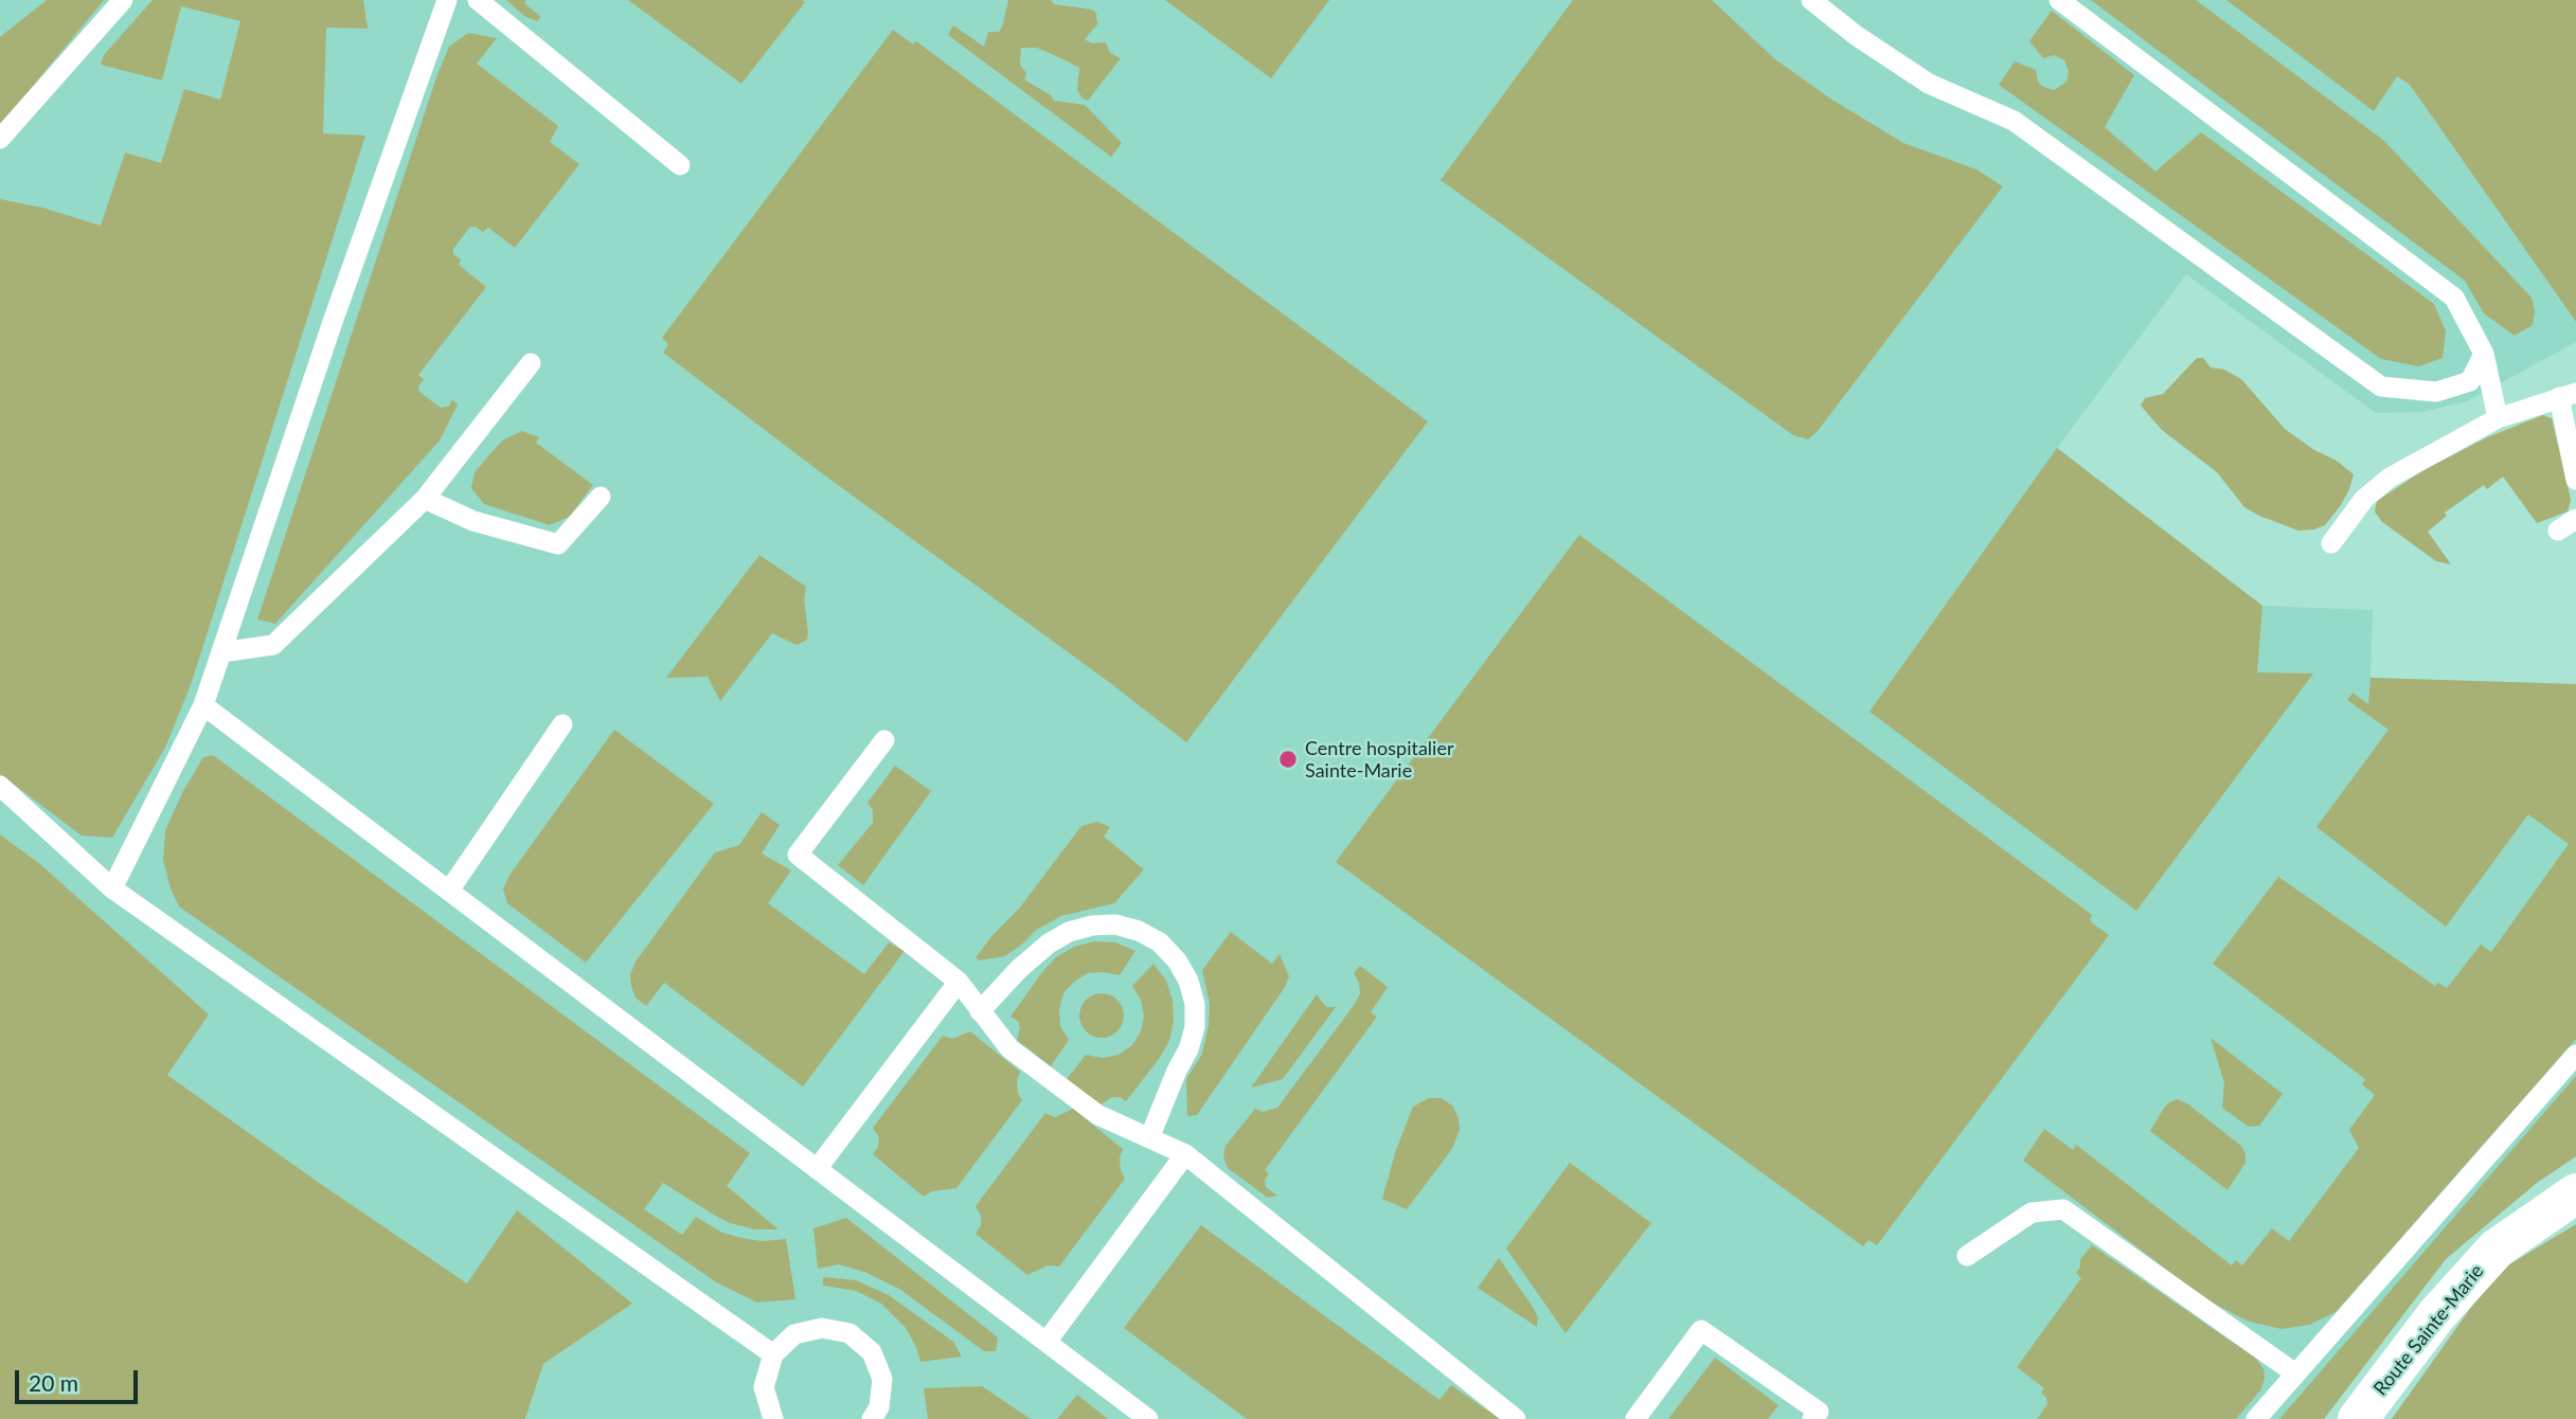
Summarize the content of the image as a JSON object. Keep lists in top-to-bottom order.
{
  "streets": {
    "street": ["Route Sainte-Marie"]
  },
  "places": ["Centre hospitalier Sainte-Marie"],
  "scale_bar": "20 m"
}
